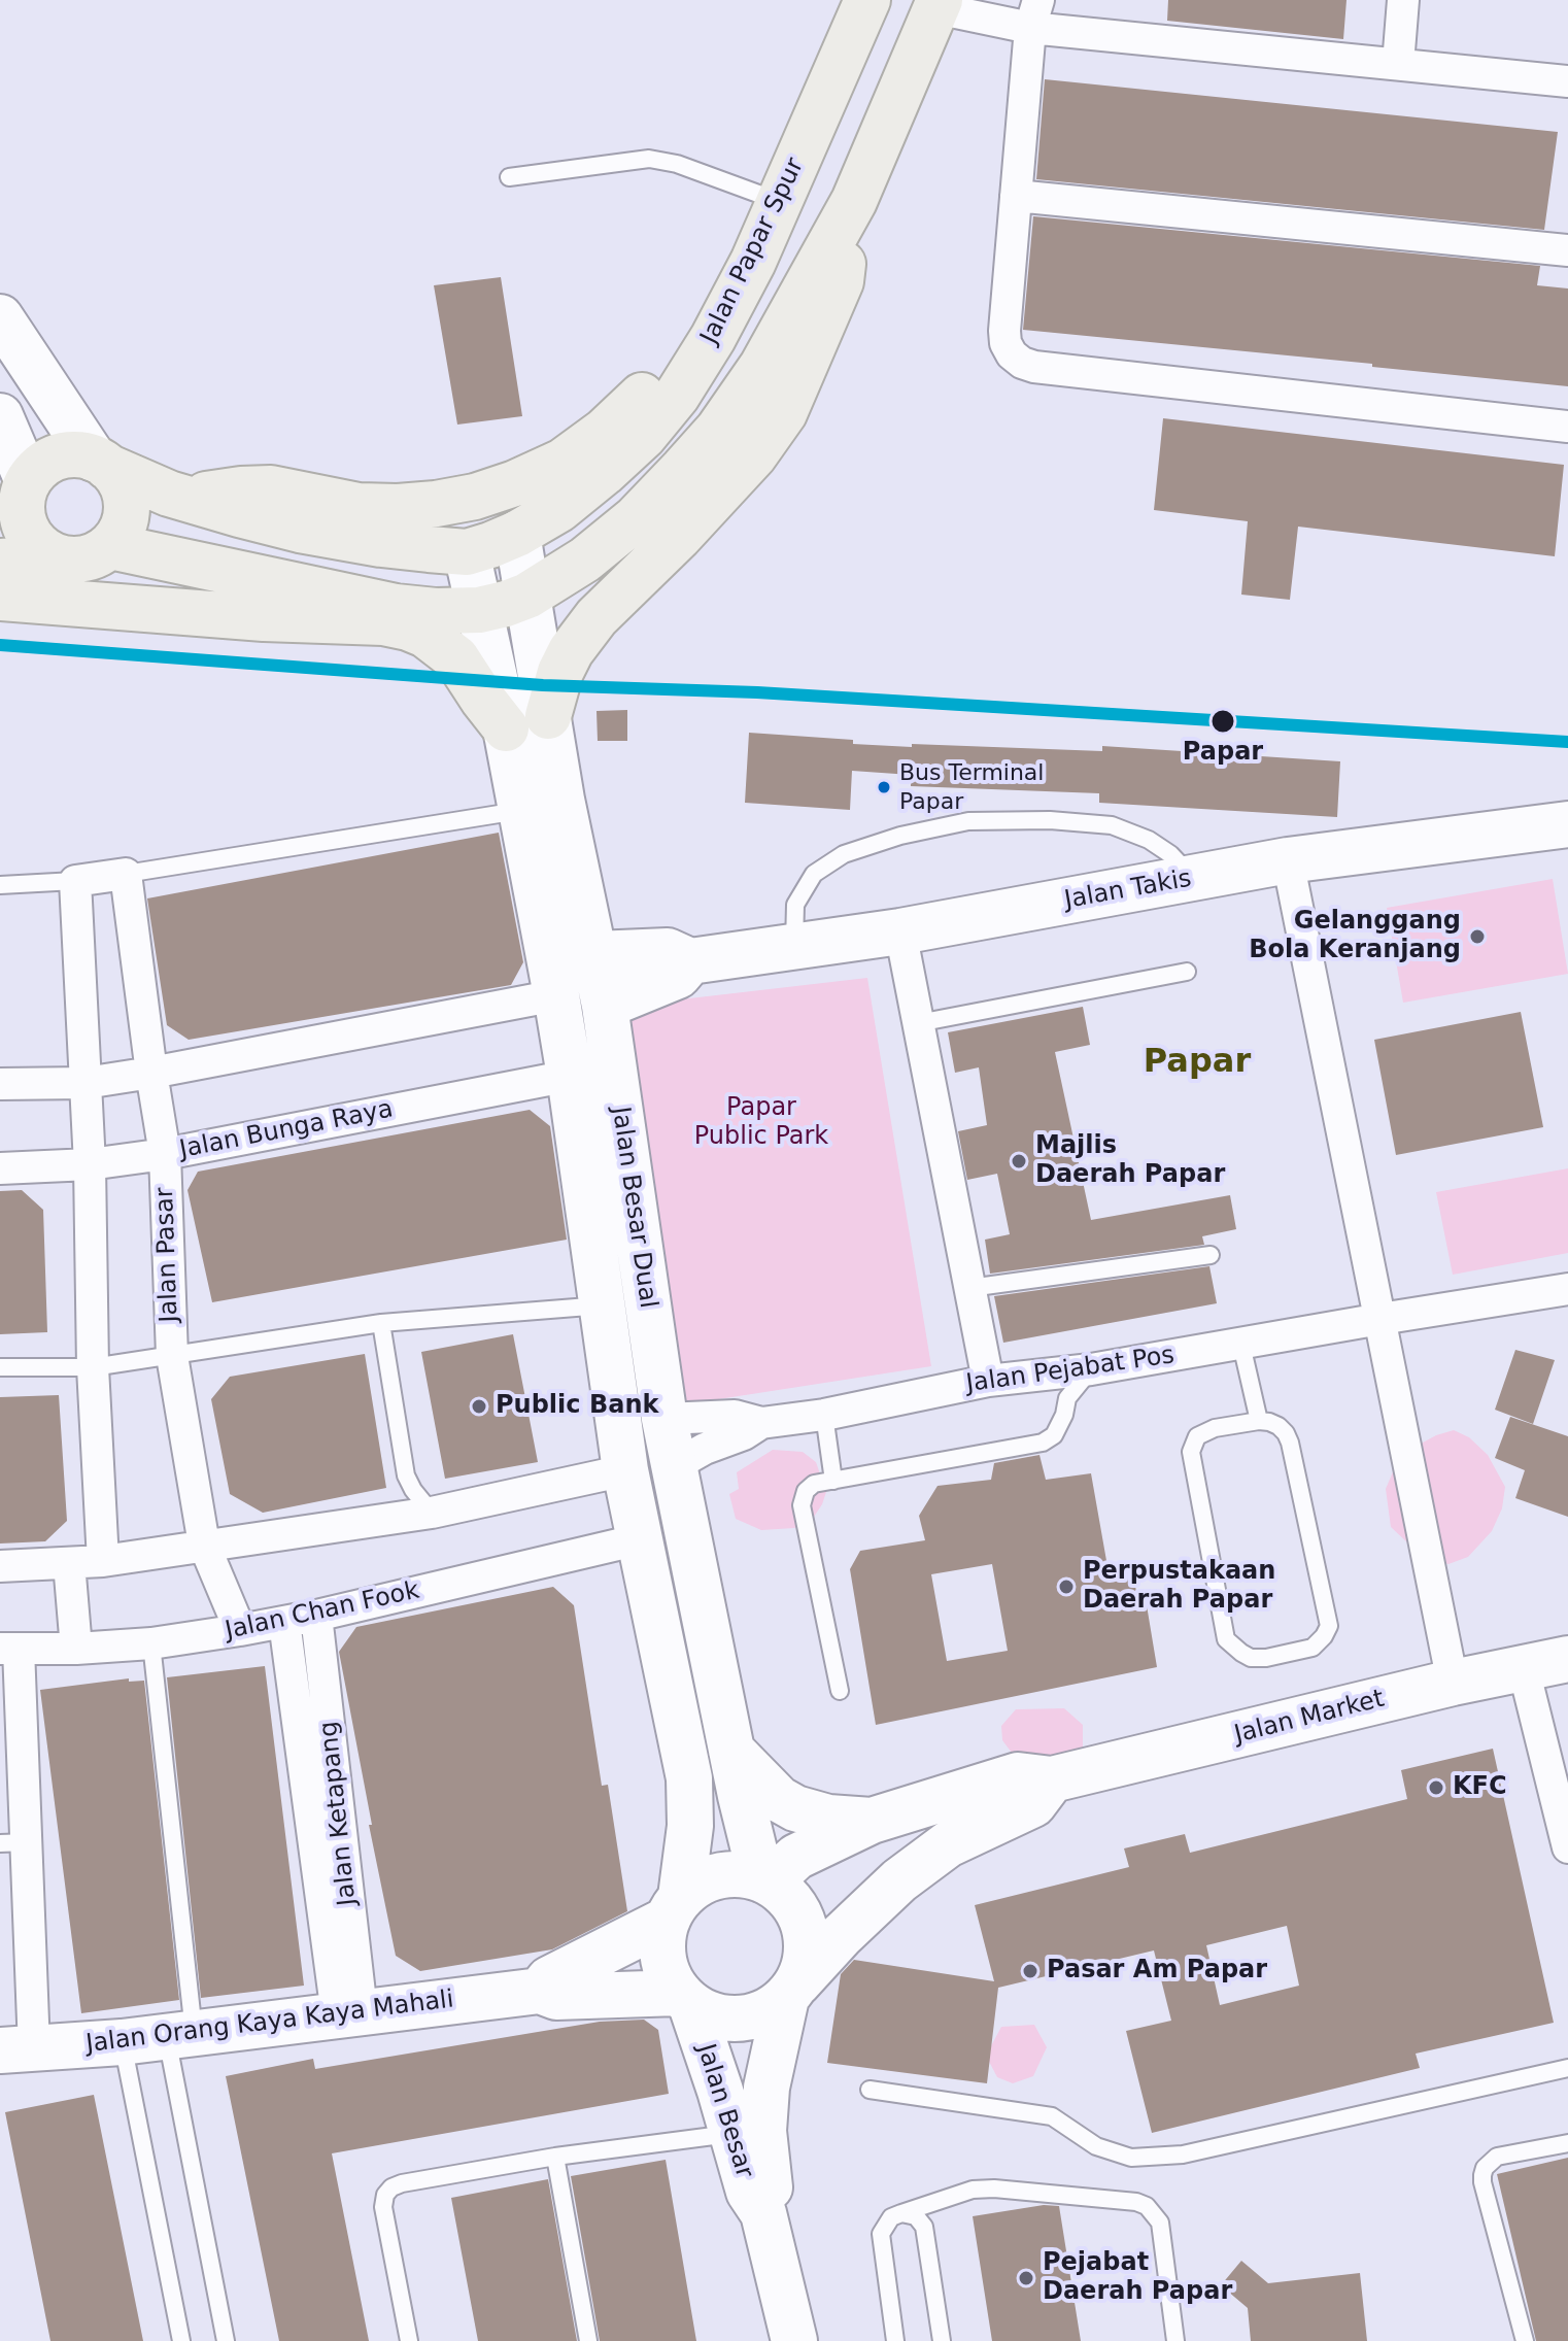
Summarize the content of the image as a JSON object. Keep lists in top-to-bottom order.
{
  "streets": {
    "main road": [
      "Jalan Papar Spur",
      "Jalan Takis",
      "Jalan Besar Dual",
      "Jalan Market",
      "Jalan Orang Kaya Kaya Mahali",
      "Jalan Besar"
    ],
    "street": [
      "Jalan Bunga Raya",
      "Jalan Pasar",
      "Jalan Pejabat Pos",
      "Jalan Chan Fook",
      "Jalan Ketapang"
    ]
  },
  "crossings": [
    ["Jalan Papar Spur", "Jalan Besar Dual"],
    ["Jalan Takis", "Jalan Besar Dual"],
    ["Jalan Bunga Raya", "Jalan Besar Dual"],
    ["Jalan Bunga Raya", "Jalan Pasar"],
    ["Jalan Besar Dual", "Jalan Pejabat Pos"],
    ["Jalan Besar Dual", "Jalan Chan Fook"],
    ["Jalan Besar Dual", "Jalan Market"],
    ["Jalan Besar Dual", "Jalan Orang Kaya Kaya Mahali"],
    ["Jalan Besar Dual", "Jalan Besar"],
    ["Jalan Pasar", "Jalan Chan Fook"],
    ["Jalan Chan Fook", "Jalan Ketapang"],
    ["Jalan Market", "Jalan Orang Kaya Kaya Mahali"],
    ["Jalan Market", "Jalan Besar"],
    ["Jalan Ketapang", "Jalan Orang Kaya Kaya Mahali"],
    ["Jalan Orang Kaya Kaya Mahali", "Jalan Besar"]
  ],
  "districts": ["Papar"],
  "parks": ["Papar Public Park"],
  "places": [
    "Papar",
    "Bus Terminal Papar",
    "Gelanggang Bola Keranjang",
    "Majlis Daerah Papar",
    "Public Bank",
    "Perpustakaan Daerah Papar",
    "KFC",
    "Pasar Am Papar",
    "Pejabat Daerah Papar"
  ]
}
